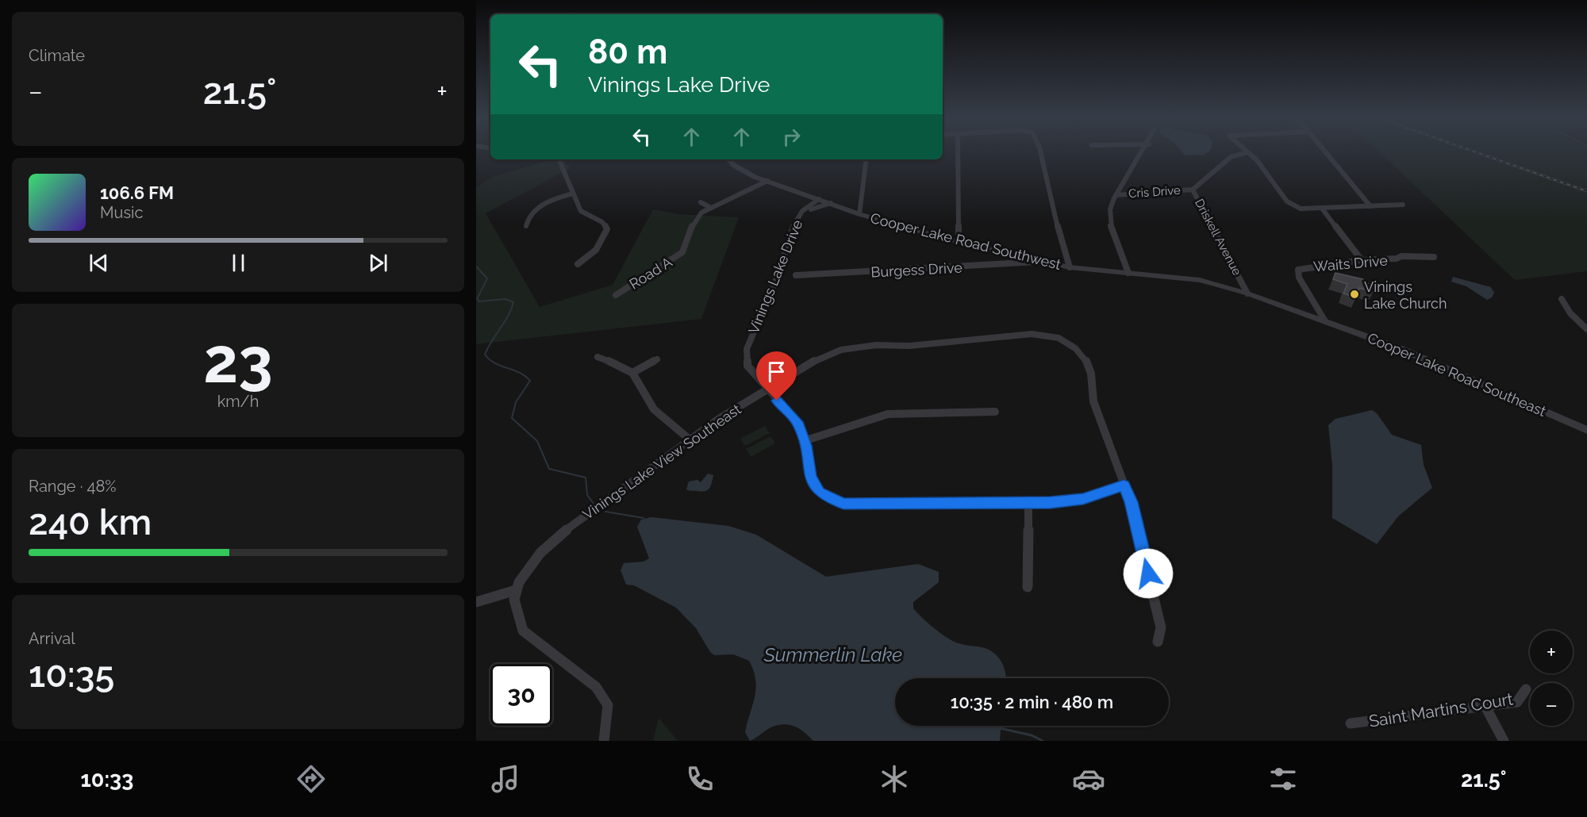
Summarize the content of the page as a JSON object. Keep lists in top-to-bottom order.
{
  "streets": {
    "street": [
      "Cris Drive",
      "Driskell Avenue",
      "Cooper Lake Road Southwest",
      "Waits Drive",
      "Burgess Drive",
      "Road A",
      "Vinings Lake Drive",
      "Cooper Lake Road Southeast",
      "Vinings Lake View Southeast",
      "Saint Martins Court"
    ]
  },
  "crossings": [
    ["Cris Drive", "Driskell Avenue"],
    ["Driskell Avenue", "Cooper Lake Road Southwest"],
    ["Cooper Lake Road Southwest", "Waits Drive"],
    ["Cooper Lake Road Southwest", "Burgess Drive"],
    ["Cooper Lake Road Southwest", "Road A"],
    ["Cooper Lake Road Southwest", "Vinings Lake Drive"],
    ["Cooper Lake Road Southwest", "Cooper Lake Road Southeast"],
    ["Waits Drive", "Cooper Lake Road Southeast"],
    ["Vinings Lake Drive", "Vinings Lake View Southeast"]
  ],
  "water": ["Summerlin Lake"],
  "places": ["Vinings Lake Church"],
  "page": {
    "tile": [
      "Climate",
      ["23", "km/h"],
      ["Range · 48%", "240 km"],
      ["Arrival", "10:35"]
    ],
    "turn": ["80 m", "Vinings Lake Drive"],
    "heat": ["−", "21.5°", "+"],
    "song": ["106.6 FM", "Music"],
    "map_buttons": ["+", "−"],
    "limit": "30",
    "trip": "10:35 · 2 min · 480 m",
    "tabs": ["10:33", "21.5°"]
  }
}
